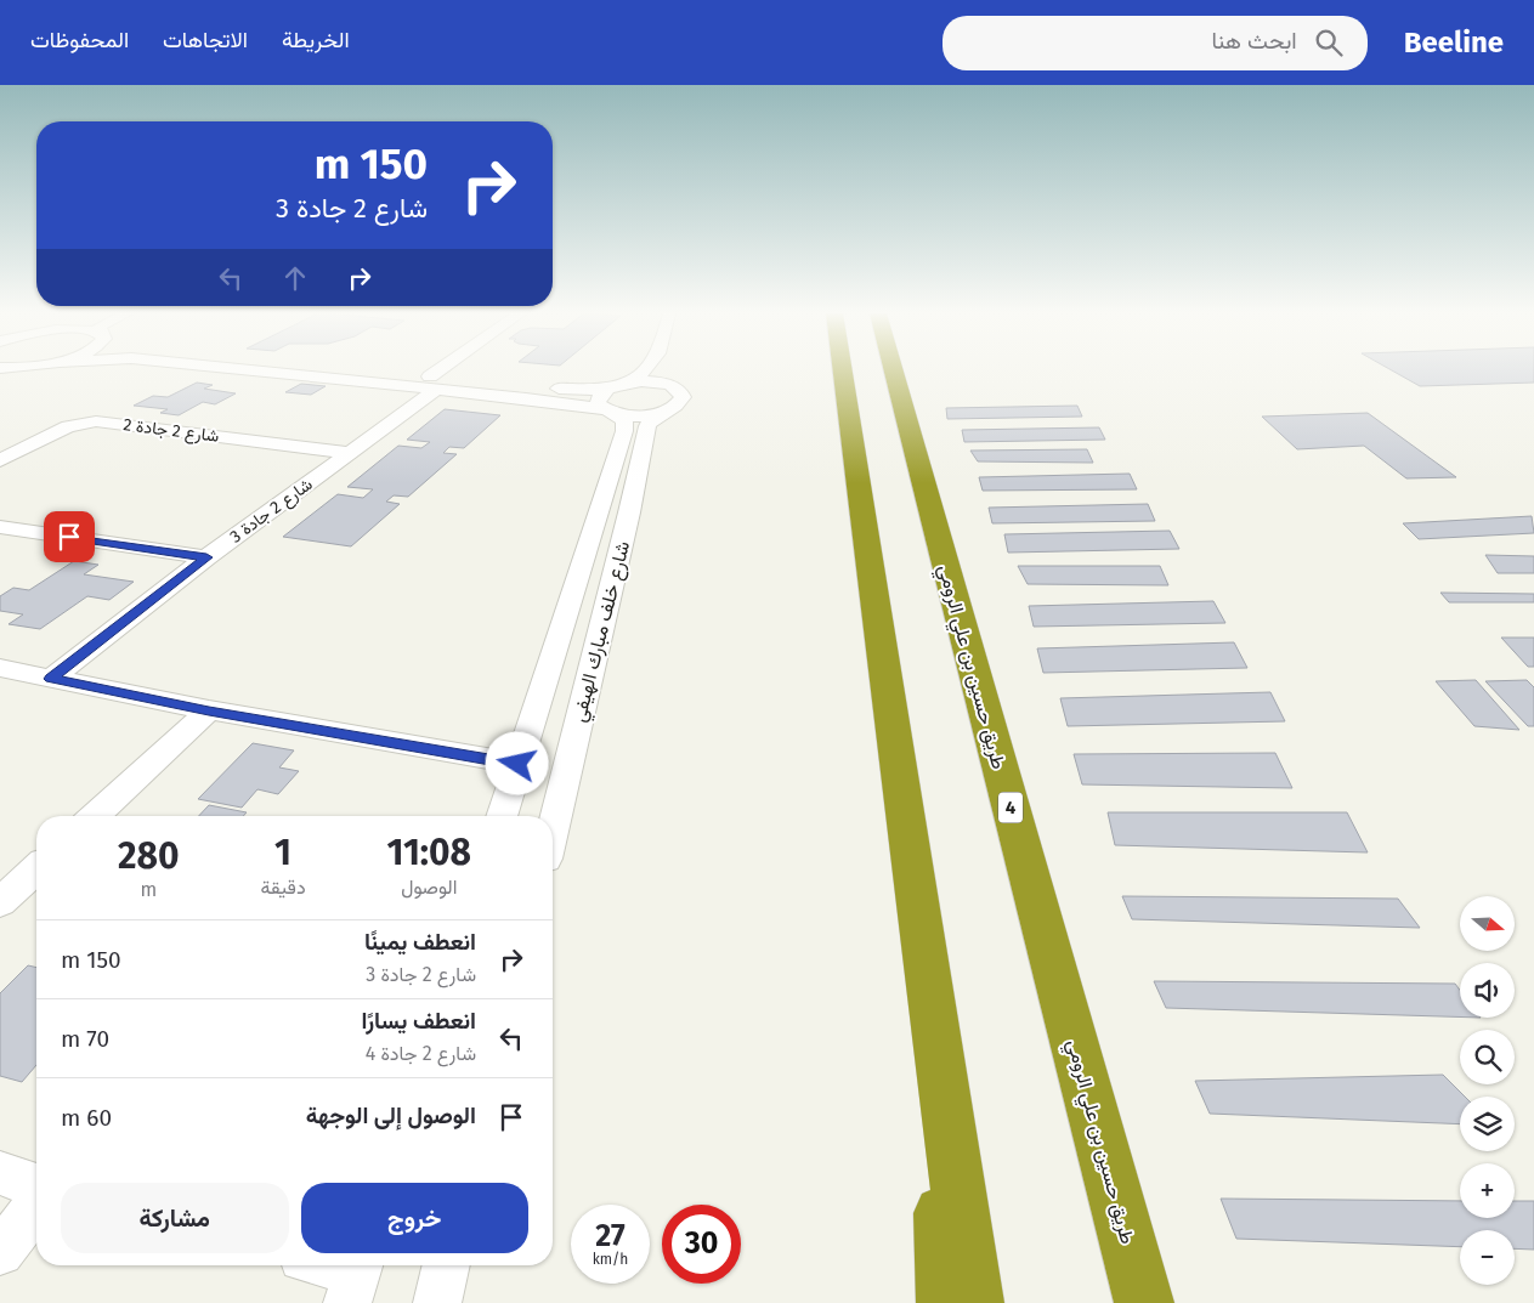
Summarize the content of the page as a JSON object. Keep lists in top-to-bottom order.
{
  "streets": {
    "highway": ["طريق حسين بن علي الرومي", "4"],
    "street": ["شارع 2 جادة 2", "شارع 2 جادة 3", "شارع خلف مبارك الهيفي"]
  },
  "crossings": [
    ["شارع 2 جادة 2", "شارع 2 جادة 3"]
  ],
  "north": "right",
  "page": {
    "header": "Beeline",
    "search": "ابحث هنا",
    "nav": ["الخريطة", "الاتجاهات", "المحفوظات"],
    "turn": ["150 m", "شارع 2 جادة 3"],
    "eta": [
      "11:08",
      "الوصول",
      "1",
      "دقيقة",
      "280",
      "m"
    ],
    "map_buttons": ["+", "−"],
    "list": [
      {
        "name": "انعطف يمينًا",
        "note": "شارع 2 جادة 3",
        "value": "150 m"
      },
      {
        "name": "انعطف يسارًا",
        "note": "شارع 2 جادة 4",
        "value": "70 m"
      },
      {
        "name": "الوصول إلى الوجهة",
        "value": "60 m"
      }
    ],
    "buttons": ["خروج", "مشاركة"],
    "speed": "27 km/h",
    "limit": "30"
  }
}
